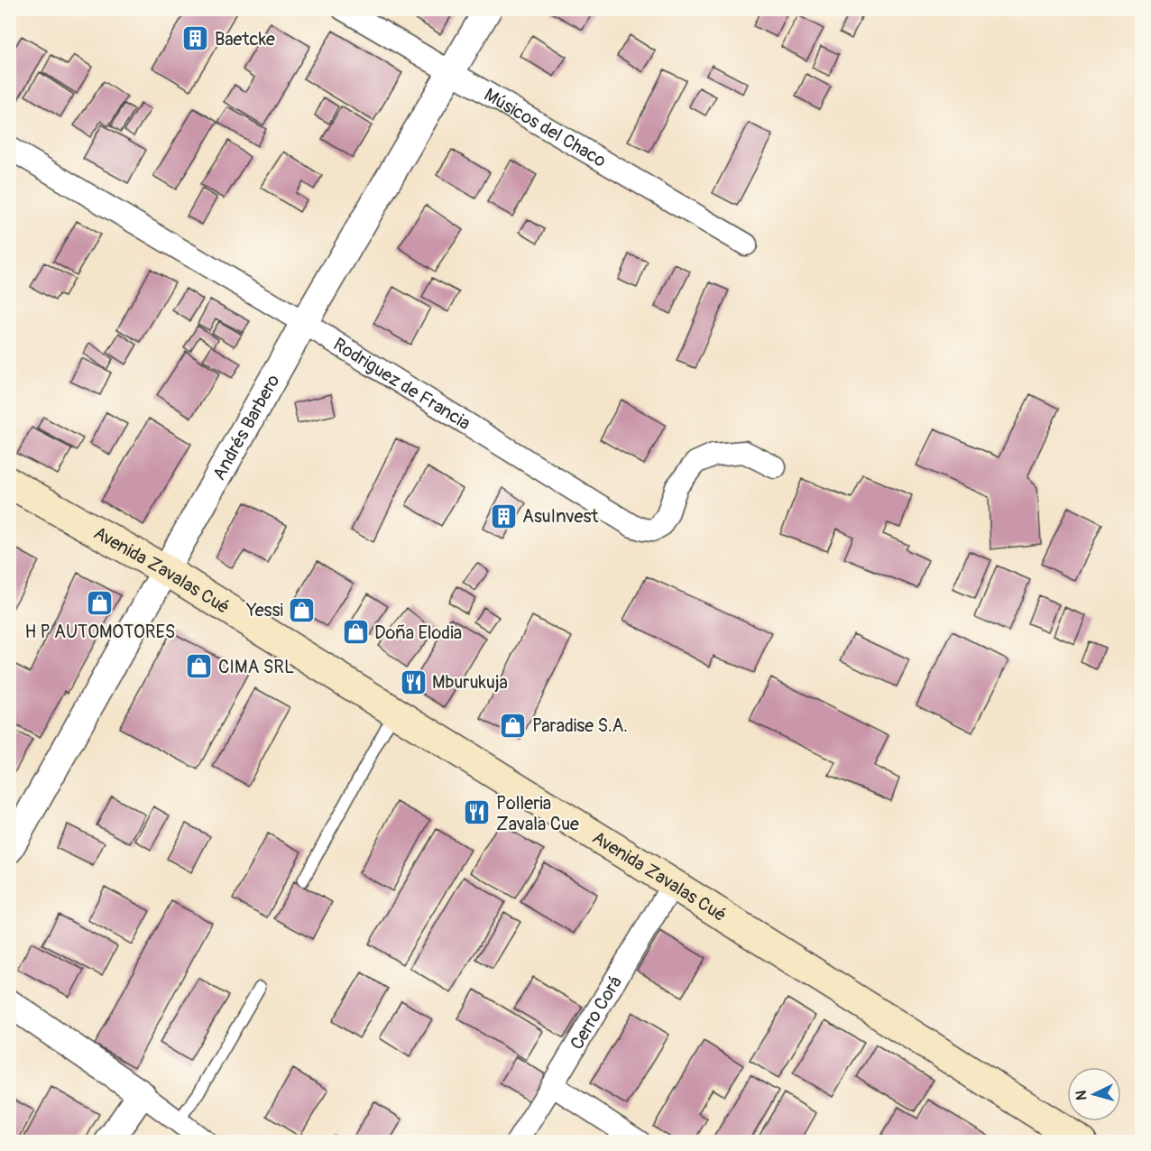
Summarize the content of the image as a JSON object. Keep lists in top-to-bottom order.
{
  "streets": {
    "main road": ["Avenida Zavalas Cué"],
    "street": [
      "Músicos del Chaco",
      "Rodriguez de Francia",
      "Andrés Barbero",
      "Cerro Corá"
    ]
  },
  "crossings": [
    ["Músicos del Chaco", "Andrés Barbero"],
    ["Rodriguez de Francia", "Andrés Barbero"],
    ["Andrés Barbero", "Avenida Zavalas Cué"],
    ["Avenida Zavalas Cué", "Cerro Corá"]
  ],
  "places": {
    "building": ["Baetcke", "AsuInvest"],
    "shop": [
      "H P AUTOMOTORES",
      "Yessi",
      "Doña Elodia",
      "CIMA SRL",
      "Paradise S.A."
    ],
    "restaurant": ["Mburukuja", "Polleria Zavala Cue"]
  },
  "north": "left"
}
